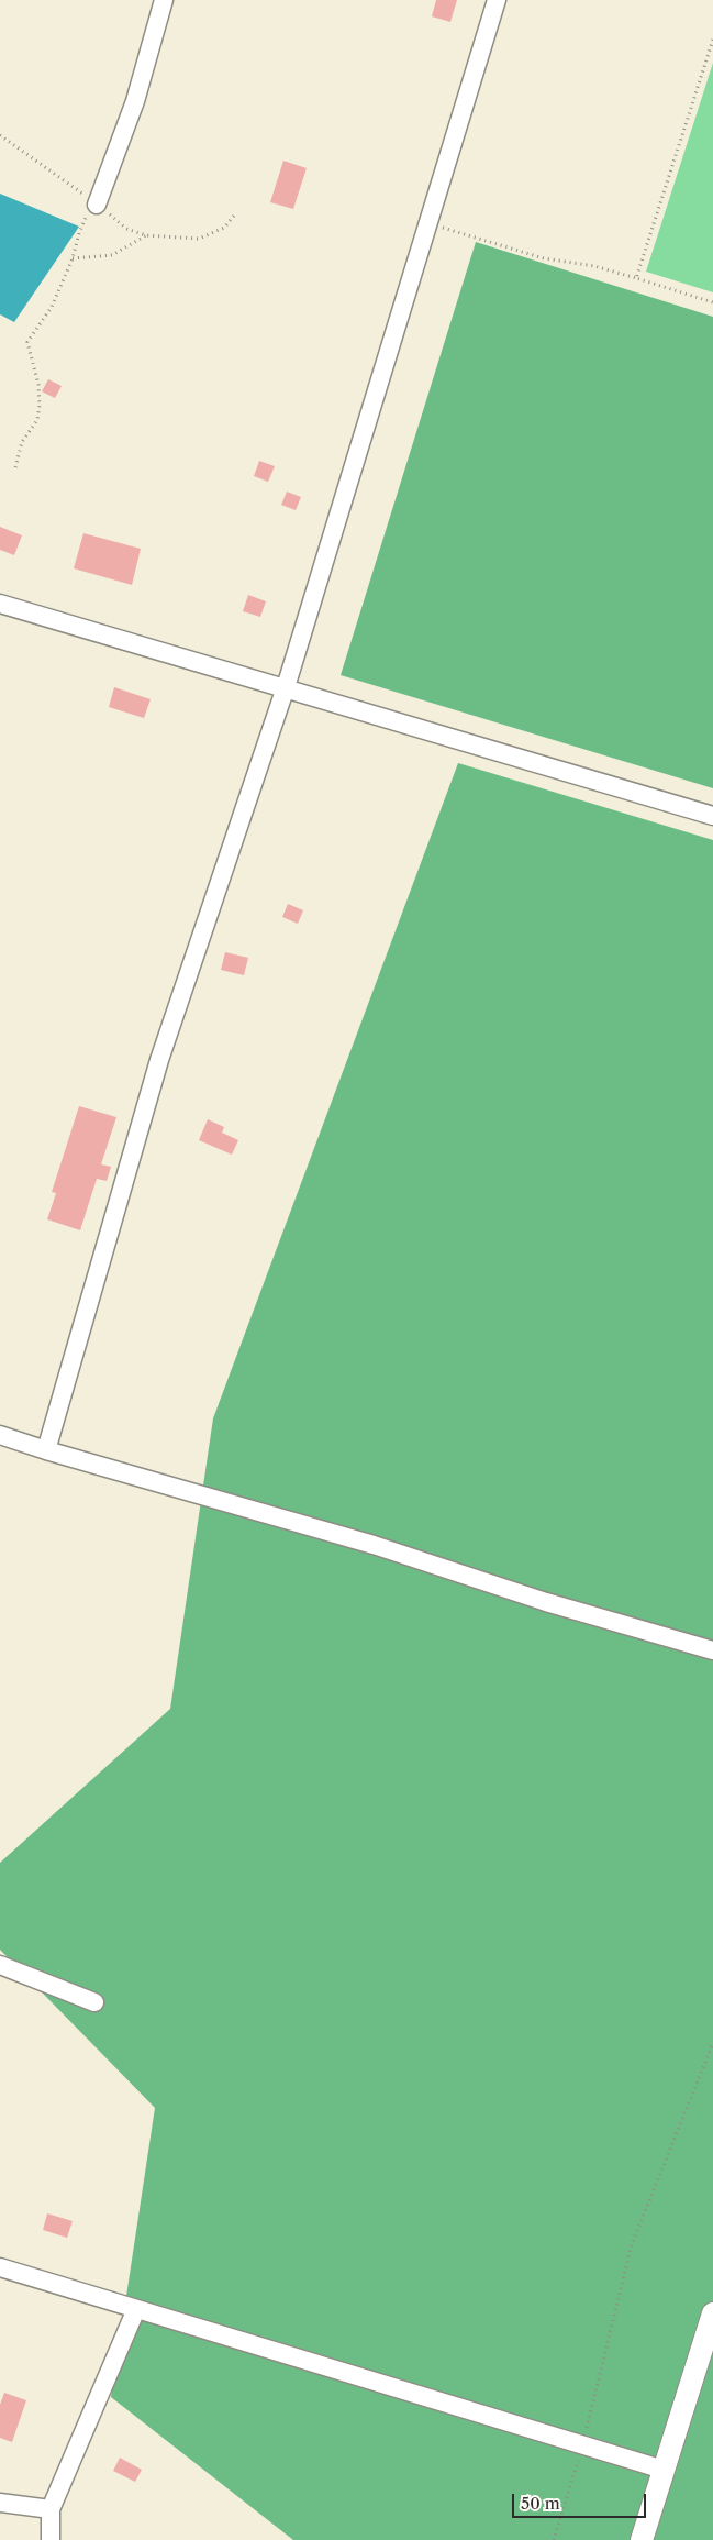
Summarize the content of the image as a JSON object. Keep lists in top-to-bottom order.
{
  "scale_bar": "50 m"
}
